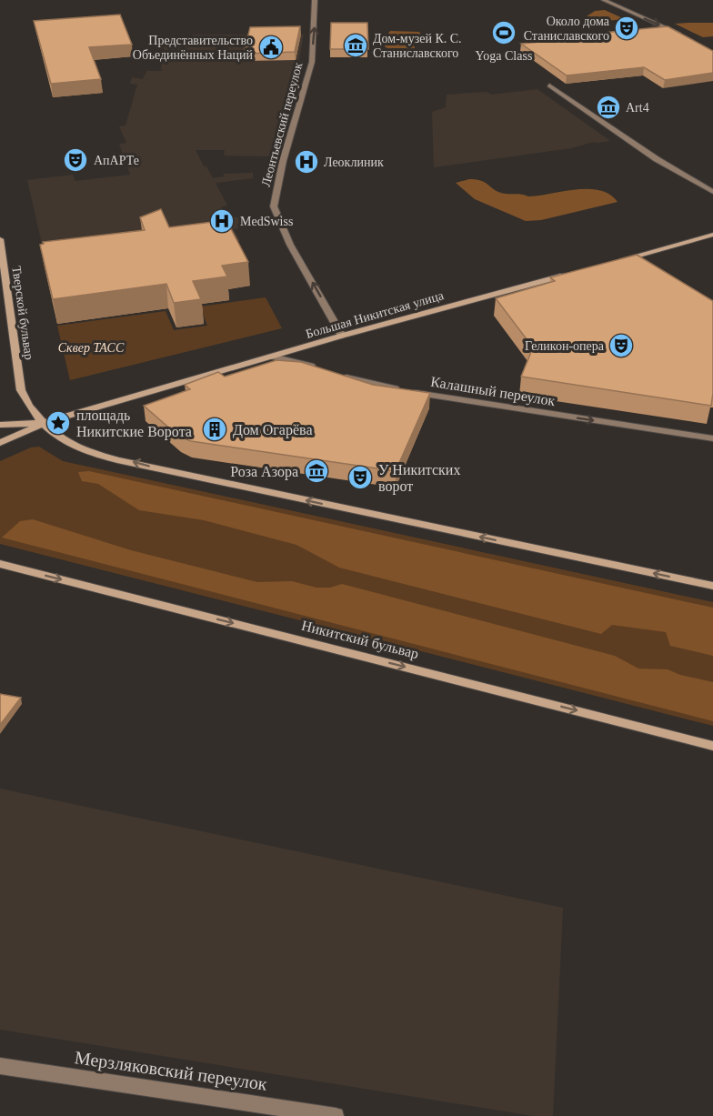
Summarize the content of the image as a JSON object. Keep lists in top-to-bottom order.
{
  "streets": {
    "main road": ["Тверской бульвар", "Большая Никитская улица", "Никитский бульвар"],
    "street": ["Леонтьевский переулок", "Калашный переулок", "Мерзляковский переулок"]
  },
  "crossings": [
    ["Леонтьевский переулок", "Большая Никитская улица"],
    ["Тверской бульвар", "Большая Никитская улица"],
    ["Большая Никитская улица", "Калашный переулок"]
  ],
  "one_way": ["Леонтьевский переулок", "Калашный переулок", "Никитский бульвар"],
  "parks": ["Сквер ТАСС"],
  "places": {
    "theatre": [
      "Около дома Станиславского",
      "АпАРТе",
      "Геликон-опера",
      "У Никитских ворот"
    ],
    "sports": ["Yoga Class"],
    "museum": ["Дом-музей К. С. Станиславского", "Art4", "Роза Азора"],
    "public building": ["Представительство Объединённых Наций"],
    "hospital": ["Леоклиник", "MedSwiss"],
    "place": ["площадь Никитские Ворота"],
    "building": ["Дом Огарёва"]
  }
}
